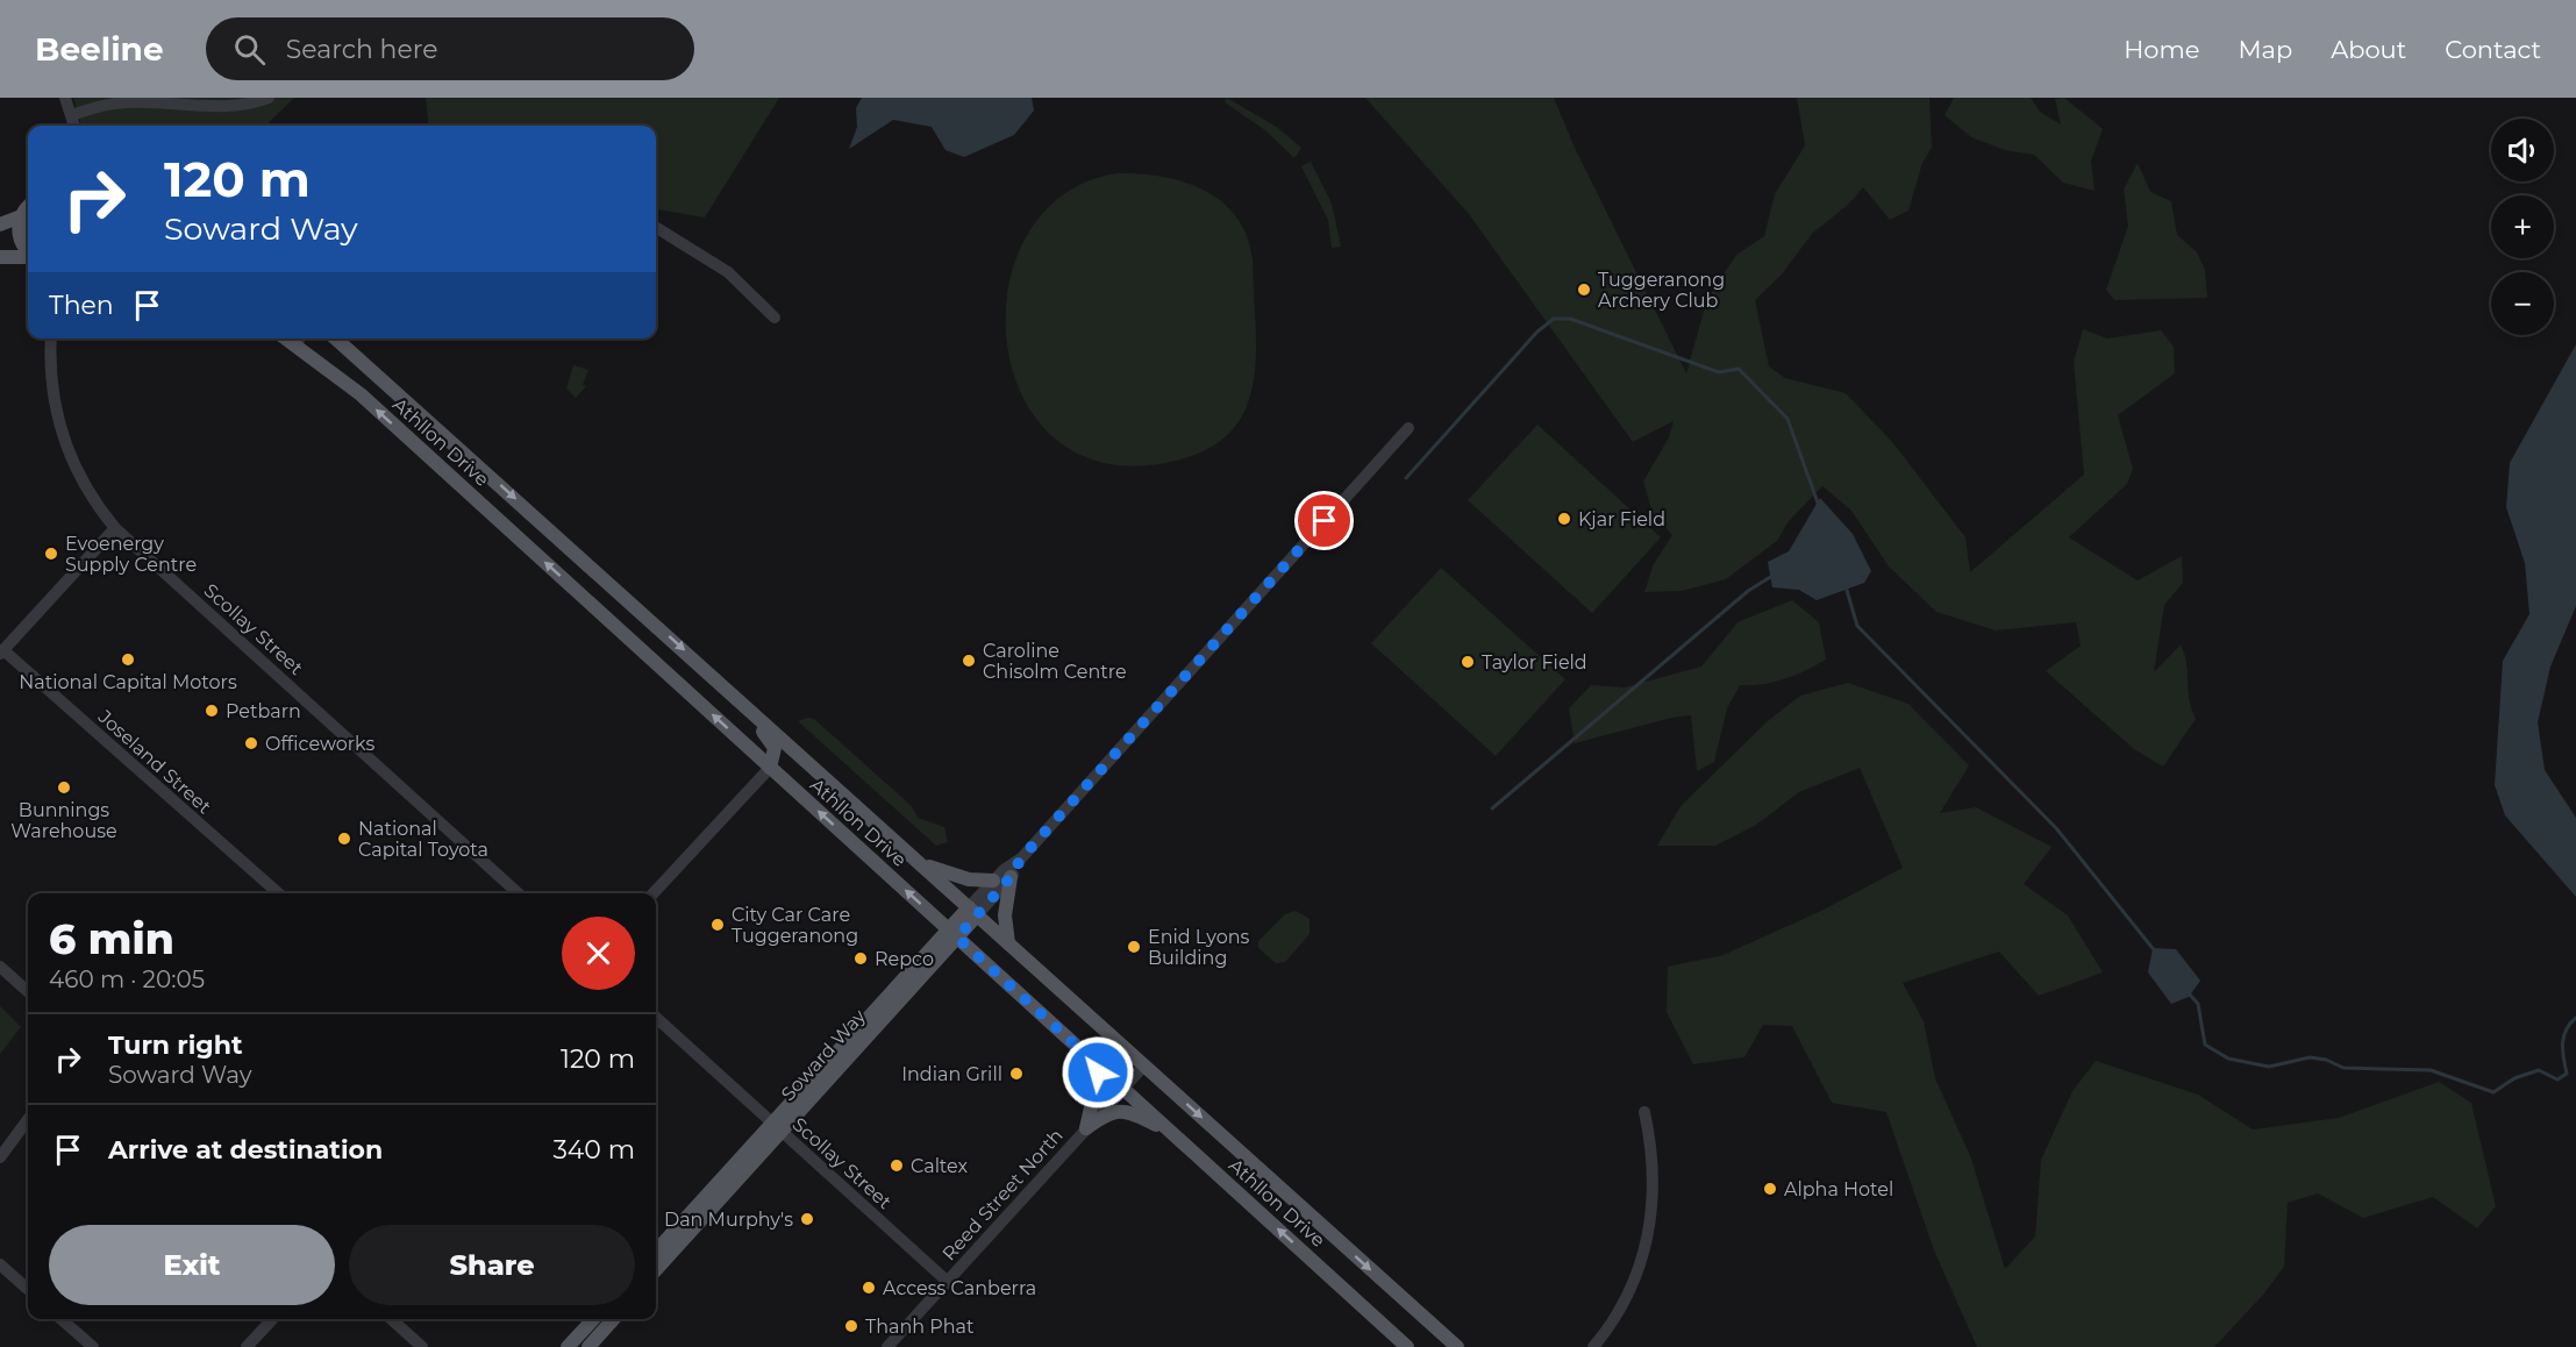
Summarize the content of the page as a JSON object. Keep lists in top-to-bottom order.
{
  "streets": {
    "main road": ["Athllon Drive", "Soward Way"],
    "street": ["Scollay Street", "Joseland Street", "Reed Street North"]
  },
  "crossings": [
    ["Athllon Drive", "Soward Way"],
    ["Athllon Drive", "Reed Street North"],
    ["Scollay Street", "Soward Way"],
    ["Scollay Street", "Reed Street North"]
  ],
  "places": [
    "Tuggeranong Archery Club",
    "Kjar Field",
    "Evoenergy Supply Centre",
    "National Capital Motors",
    "Caroline Chisolm Centre",
    "Taylor Field",
    "Petbarn",
    "Officeworks",
    "Bunnings Warehouse",
    "National Capital Toyota",
    "City Car Care Tuggeranong",
    "Enid Lyons Building",
    "Repco",
    "Indian Grill",
    "Caltex",
    "Alpha Hotel",
    "Dan Murphy's",
    "Access Canberra",
    "Thanh Phat"
  ],
  "page": {
    "header": "Beeline",
    "search": "Search here",
    "nav": [
      "Home",
      "Map",
      "About",
      "Contact"
    ],
    "map_buttons": ["+", "−"],
    "turn": ["120 m", "Soward Way"],
    "then": "Then",
    "heading": ["6 min", "460 m · 20:05"],
    "list": [
      {
        "name": "Turn right",
        "note": "Soward Way",
        "value": "120 m"
      },
      {
        "name": "Arrive at destination",
        "value": "340 m"
      }
    ],
    "buttons": ["Exit", "Share"]
  }
}
